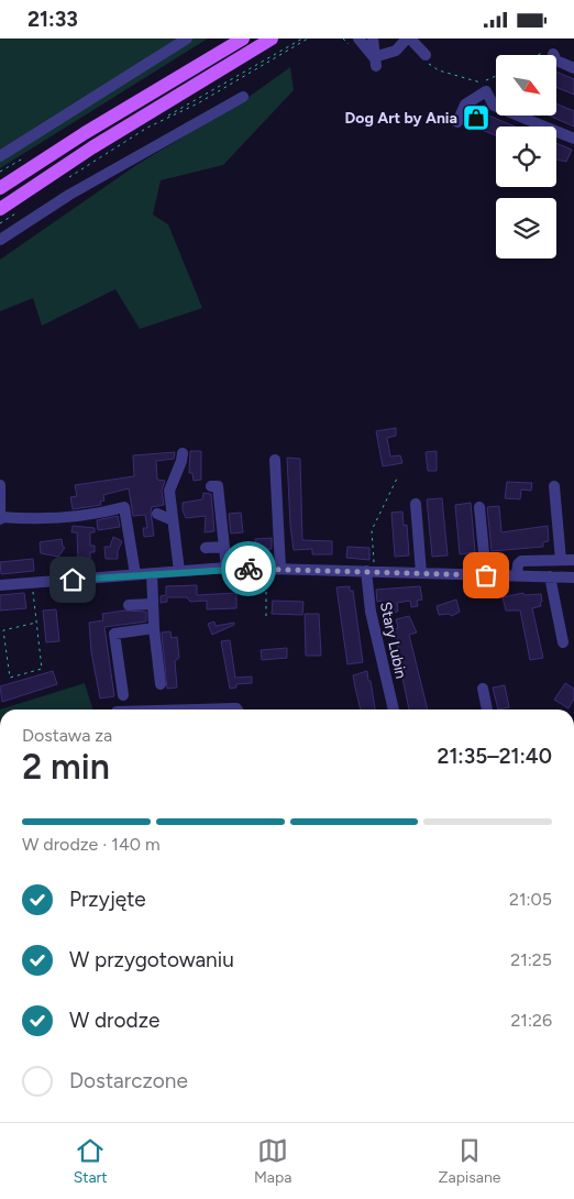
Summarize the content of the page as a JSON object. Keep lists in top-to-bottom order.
{
  "streets": {
    "street": ["Stary Lubin"]
  },
  "places": {
    "shop": ["Dog Art by Ania"]
  },
  "north": "bottom right",
  "page": {
    "status": "21:33",
    "heading": ["2 min", "Dostawa za", "21:35–21:40"],
    "bar": "W drodze · 140 m",
    "list": [
      ["Przyjęte", "21:05"],
      ["W przygotowaniu", "21:25"],
      ["W drodze", "21:26"],
      "Dostarczone"
    ],
    "tabs": ["Start", "Mapa", "Zapisane"]
  }
}
